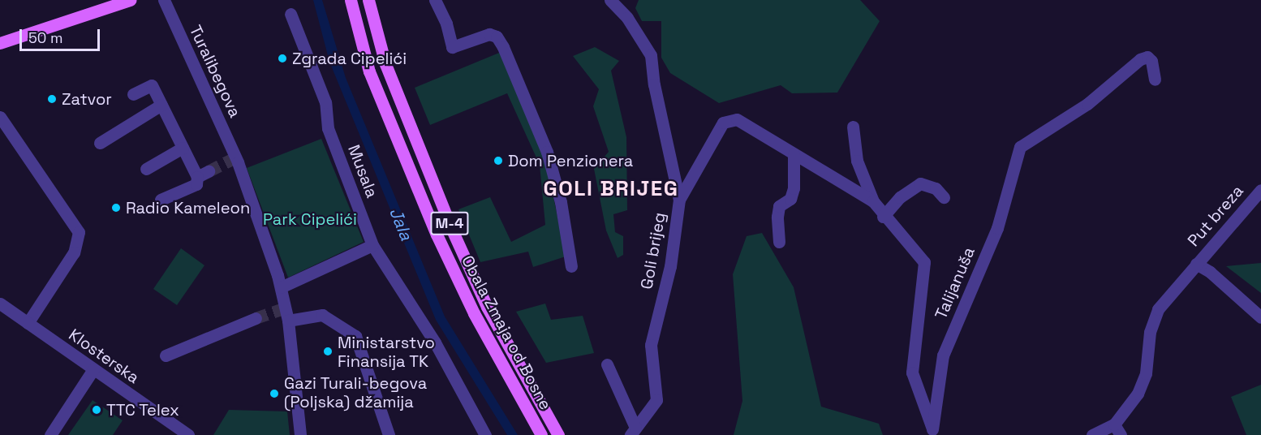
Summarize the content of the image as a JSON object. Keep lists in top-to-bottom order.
{
  "streets": {
    "main road": ["M-4", "Obala Zmaja od Bosne"],
    "street": [
      "Turalibegova",
      "Musala",
      "Put breza",
      "Goli brijeg",
      "Talijanuša",
      "Klosterska"
    ]
  },
  "districts": ["GOLI BRIJEG"],
  "water": ["Jala"],
  "parks": ["Park Cipelići"],
  "places": [
    "Zgrada Cipelići",
    "Zatvor",
    "Dom Penzionera",
    "Radio Kameleon",
    "Ministarstvo Finansija TK",
    "Gazi Turali-begova (Poljska) džamija",
    "TTC Telex"
  ],
  "scale_bar": "50 m"
}
